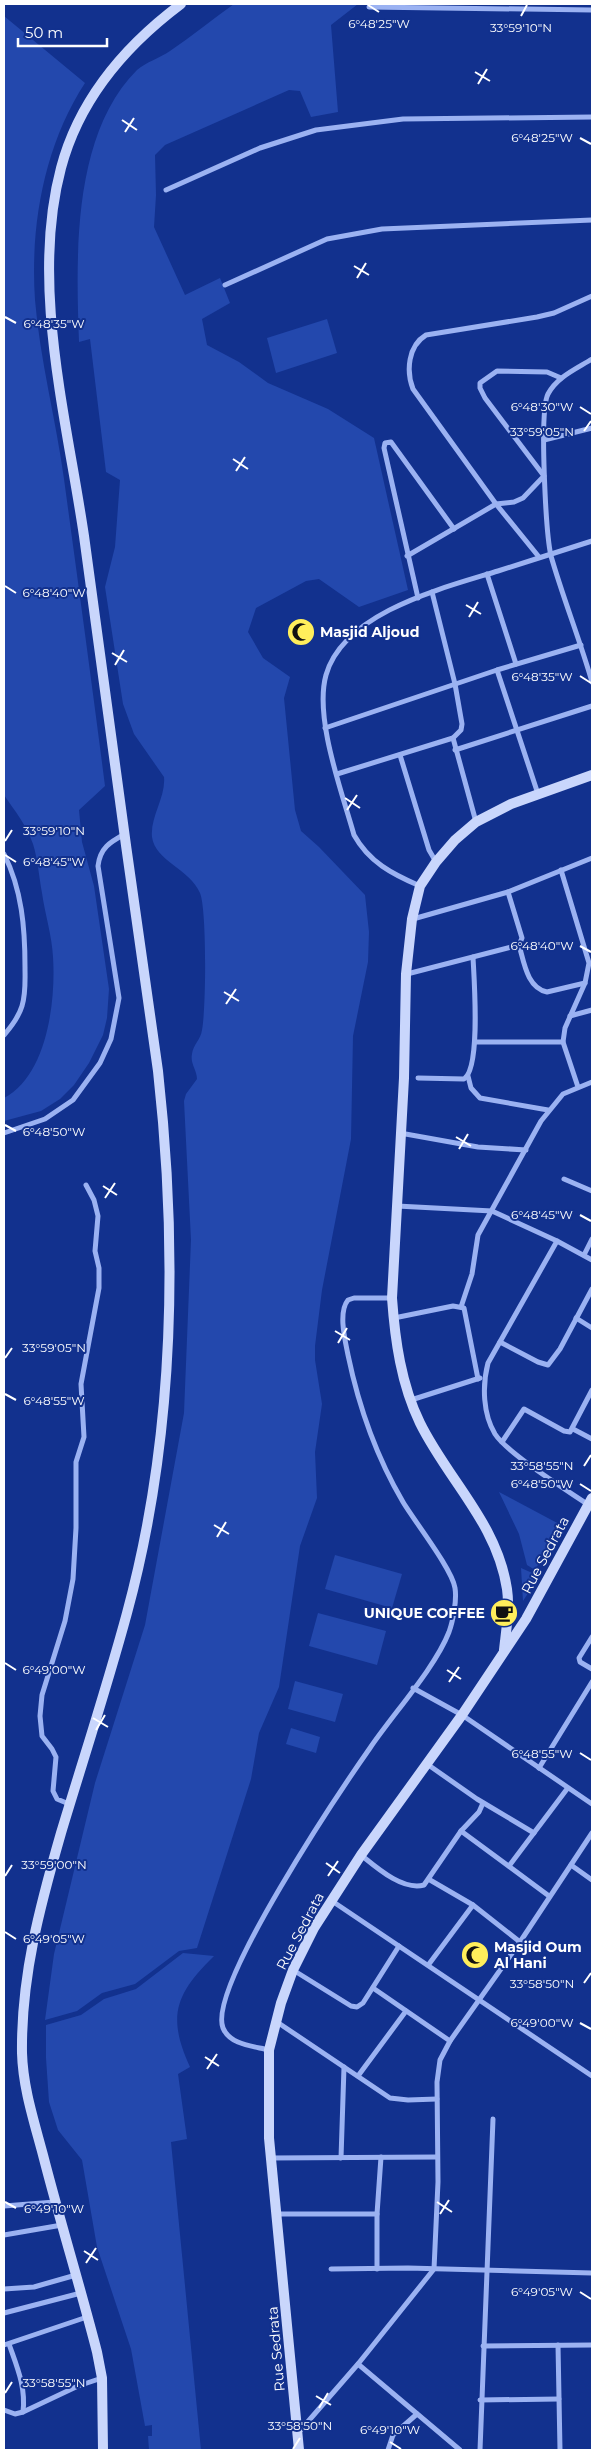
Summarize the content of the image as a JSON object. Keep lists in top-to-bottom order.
{
  "streets": {
    "street": ["Rue Sedrata"]
  },
  "places": {
    "mosque": ["Masjid Aljoud", "Masjid Oum Al Hani"],
    "cafe": ["UNIQUE COFFEE"]
  },
  "scale_bar": "50 m",
  "coordinates": [
    "6°48'25\"W",
    "33°59'10\"N",
    "6°48'35\"W",
    "6°48'30\"W",
    "33°59'05\"N",
    "6°48'40\"W",
    "6°48'45\"W",
    "6°48'50\"W",
    "6°48'55\"W",
    "33°58'55\"N",
    "6°49'00\"W",
    "33°59'00\"N",
    "6°49'05\"W",
    "33°58'50\"N",
    "6°49'10\"W"
  ]
}
